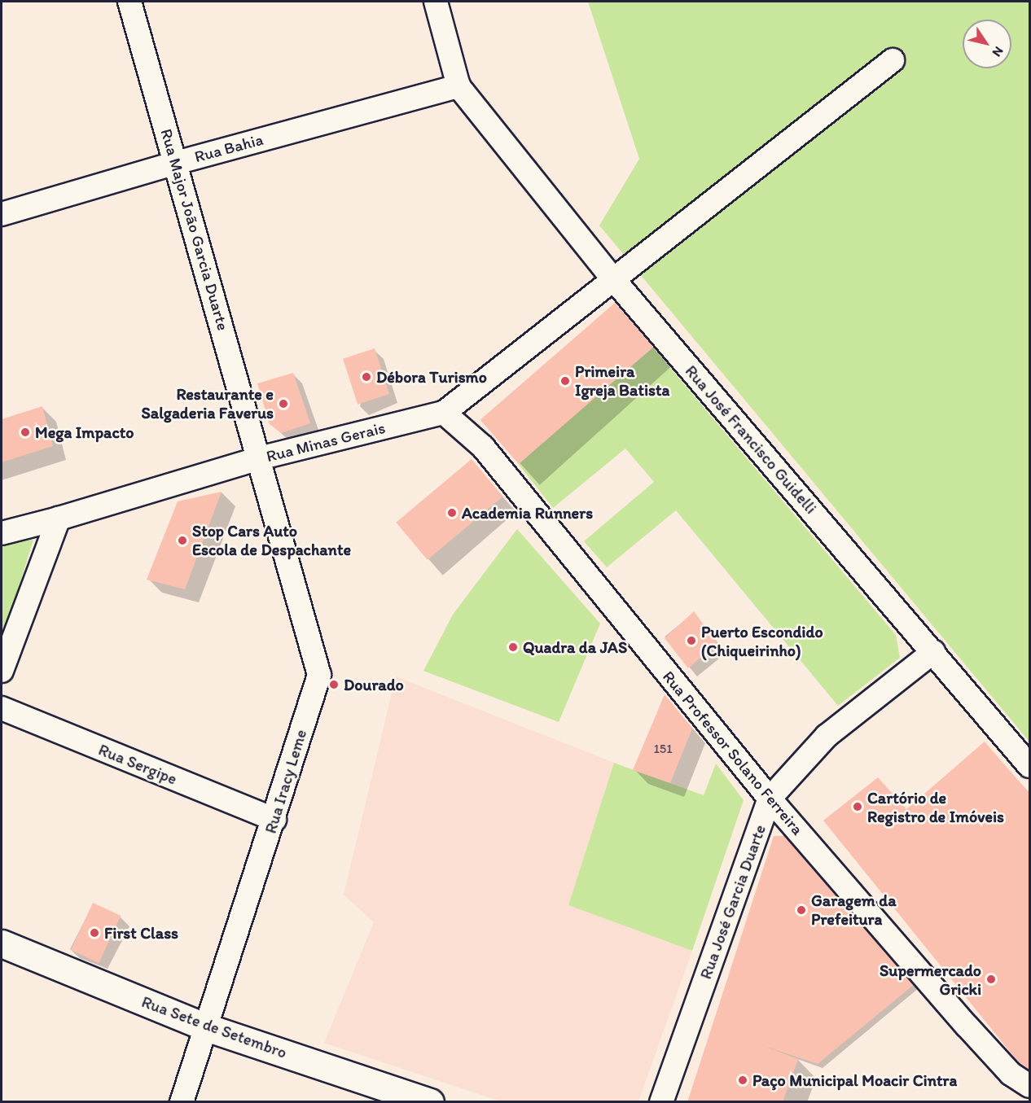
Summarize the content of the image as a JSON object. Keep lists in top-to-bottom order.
{
  "streets": {
    "main road": ["Rua Sete de Setembro"],
    "street": [
      "Rua Bahia",
      "Rua Major João Garcia Duarte",
      "Rua José Francisco Guidelli",
      "Rua Minas Gerais",
      "Rua Professor Solano Ferreira",
      "Rua Sergipe",
      "Rua Iracy Leme",
      "Rua José Garcia Duarte"
    ]
  },
  "crossings": [
    ["Rua Bahia", "Rua Major João Garcia Duarte"],
    ["Rua Bahia", "Rua José Francisco Guidelli"],
    ["Rua Major João Garcia Duarte", "Rua Minas Gerais"],
    ["Rua Major João Garcia Duarte", "Rua Iracy Leme"],
    ["Rua José Francisco Guidelli", "Rua Minas Gerais"],
    ["Rua José Francisco Guidelli", "Rua José Garcia Duarte"],
    ["Rua Minas Gerais", "Rua Professor Solano Ferreira"],
    ["Rua Minas Gerais", "Rua Iracy Leme"],
    ["Rua Professor Solano Ferreira", "Rua José Garcia Duarte"],
    ["Rua Sergipe", "Rua Iracy Leme"],
    ["Rua Iracy Leme", "Rua Sete de Setembro"]
  ],
  "places": [
    "Débora Turismo",
    "Primeira Igreja Batista",
    "Restaurante e Salgaderia Faverus",
    "Mega Impacto",
    "Academia Runners",
    "Stop Cars Auto Escola de Despachante",
    "Puerto Escondido (Chiqueirinho)",
    "Quadra da JAS",
    "Dourado",
    "Cartório de Registro de Imóveis",
    "Garagem da Prefeitura",
    "First Class",
    "Supermercado Gricki",
    "Paço Municipal Moacir Cintra"
  ],
  "house_numbers": ["151"],
  "north": "bottom right"
}
